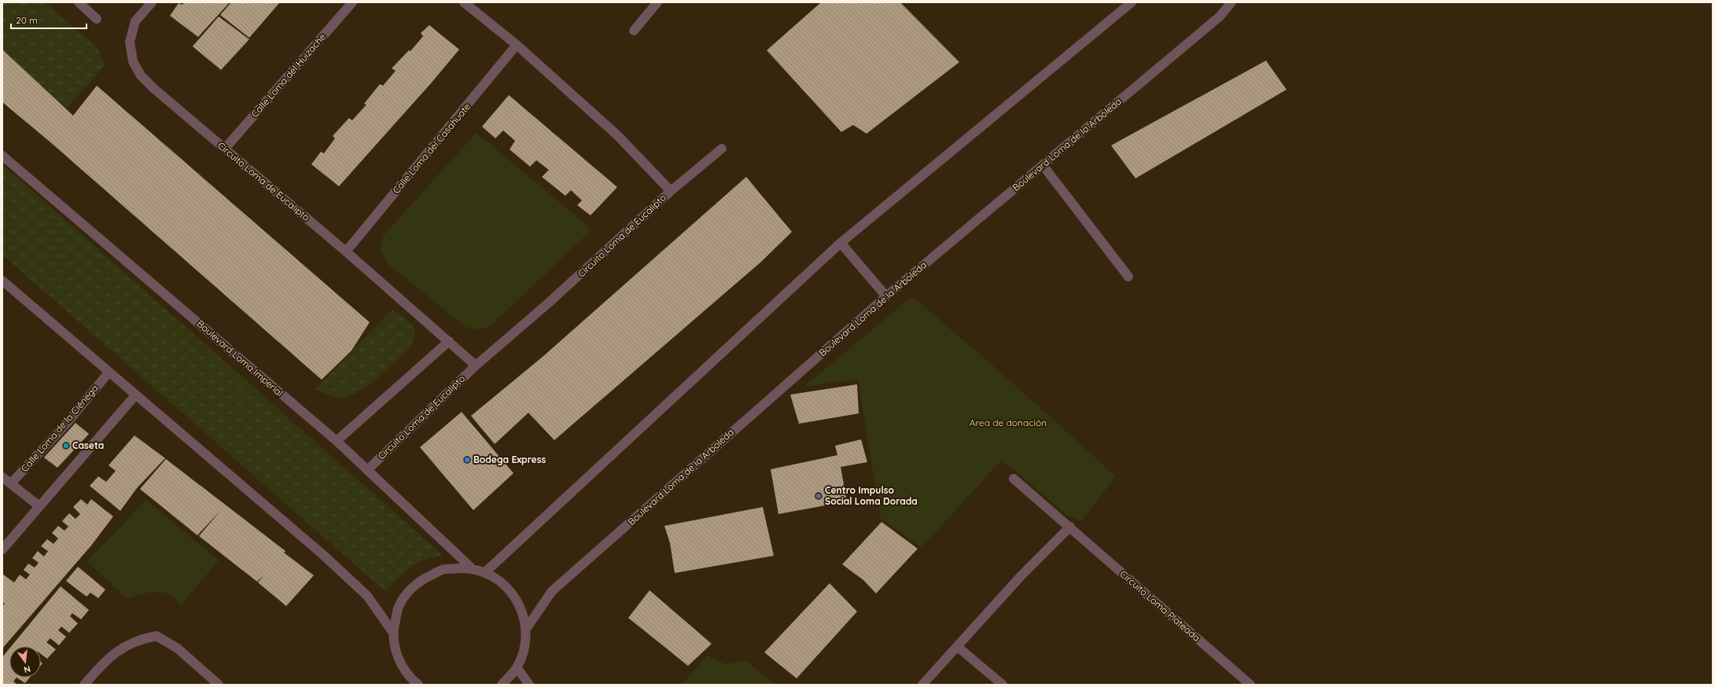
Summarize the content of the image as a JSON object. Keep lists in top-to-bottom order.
{
  "streets": {
    "street": [
      "Calle Loma del Huizache",
      "Boulevard Loma de la Arboleda",
      "Calle Loma del Casahuate",
      "Circuito Loma de Eucalipto",
      "Boulevard Loma Imperial",
      "Calle Loma de la Ciénega",
      "Circuito Loma Plateada"
    ]
  },
  "crossings": [
    ["Calle Loma del Huizache", "Circuito Loma de Eucalipto"],
    ["Calle Loma del Casahuate", "Circuito Loma de Eucalipto"],
    ["Circuito Loma de Eucalipto", "Boulevard Loma Imperial"]
  ],
  "parks": ["Area de donación"],
  "places": ["Caseta", "Bodega Express", "Centro Impulso Social Loma Dorada"],
  "scale_bar": "20 m",
  "north": "bottom"
}
